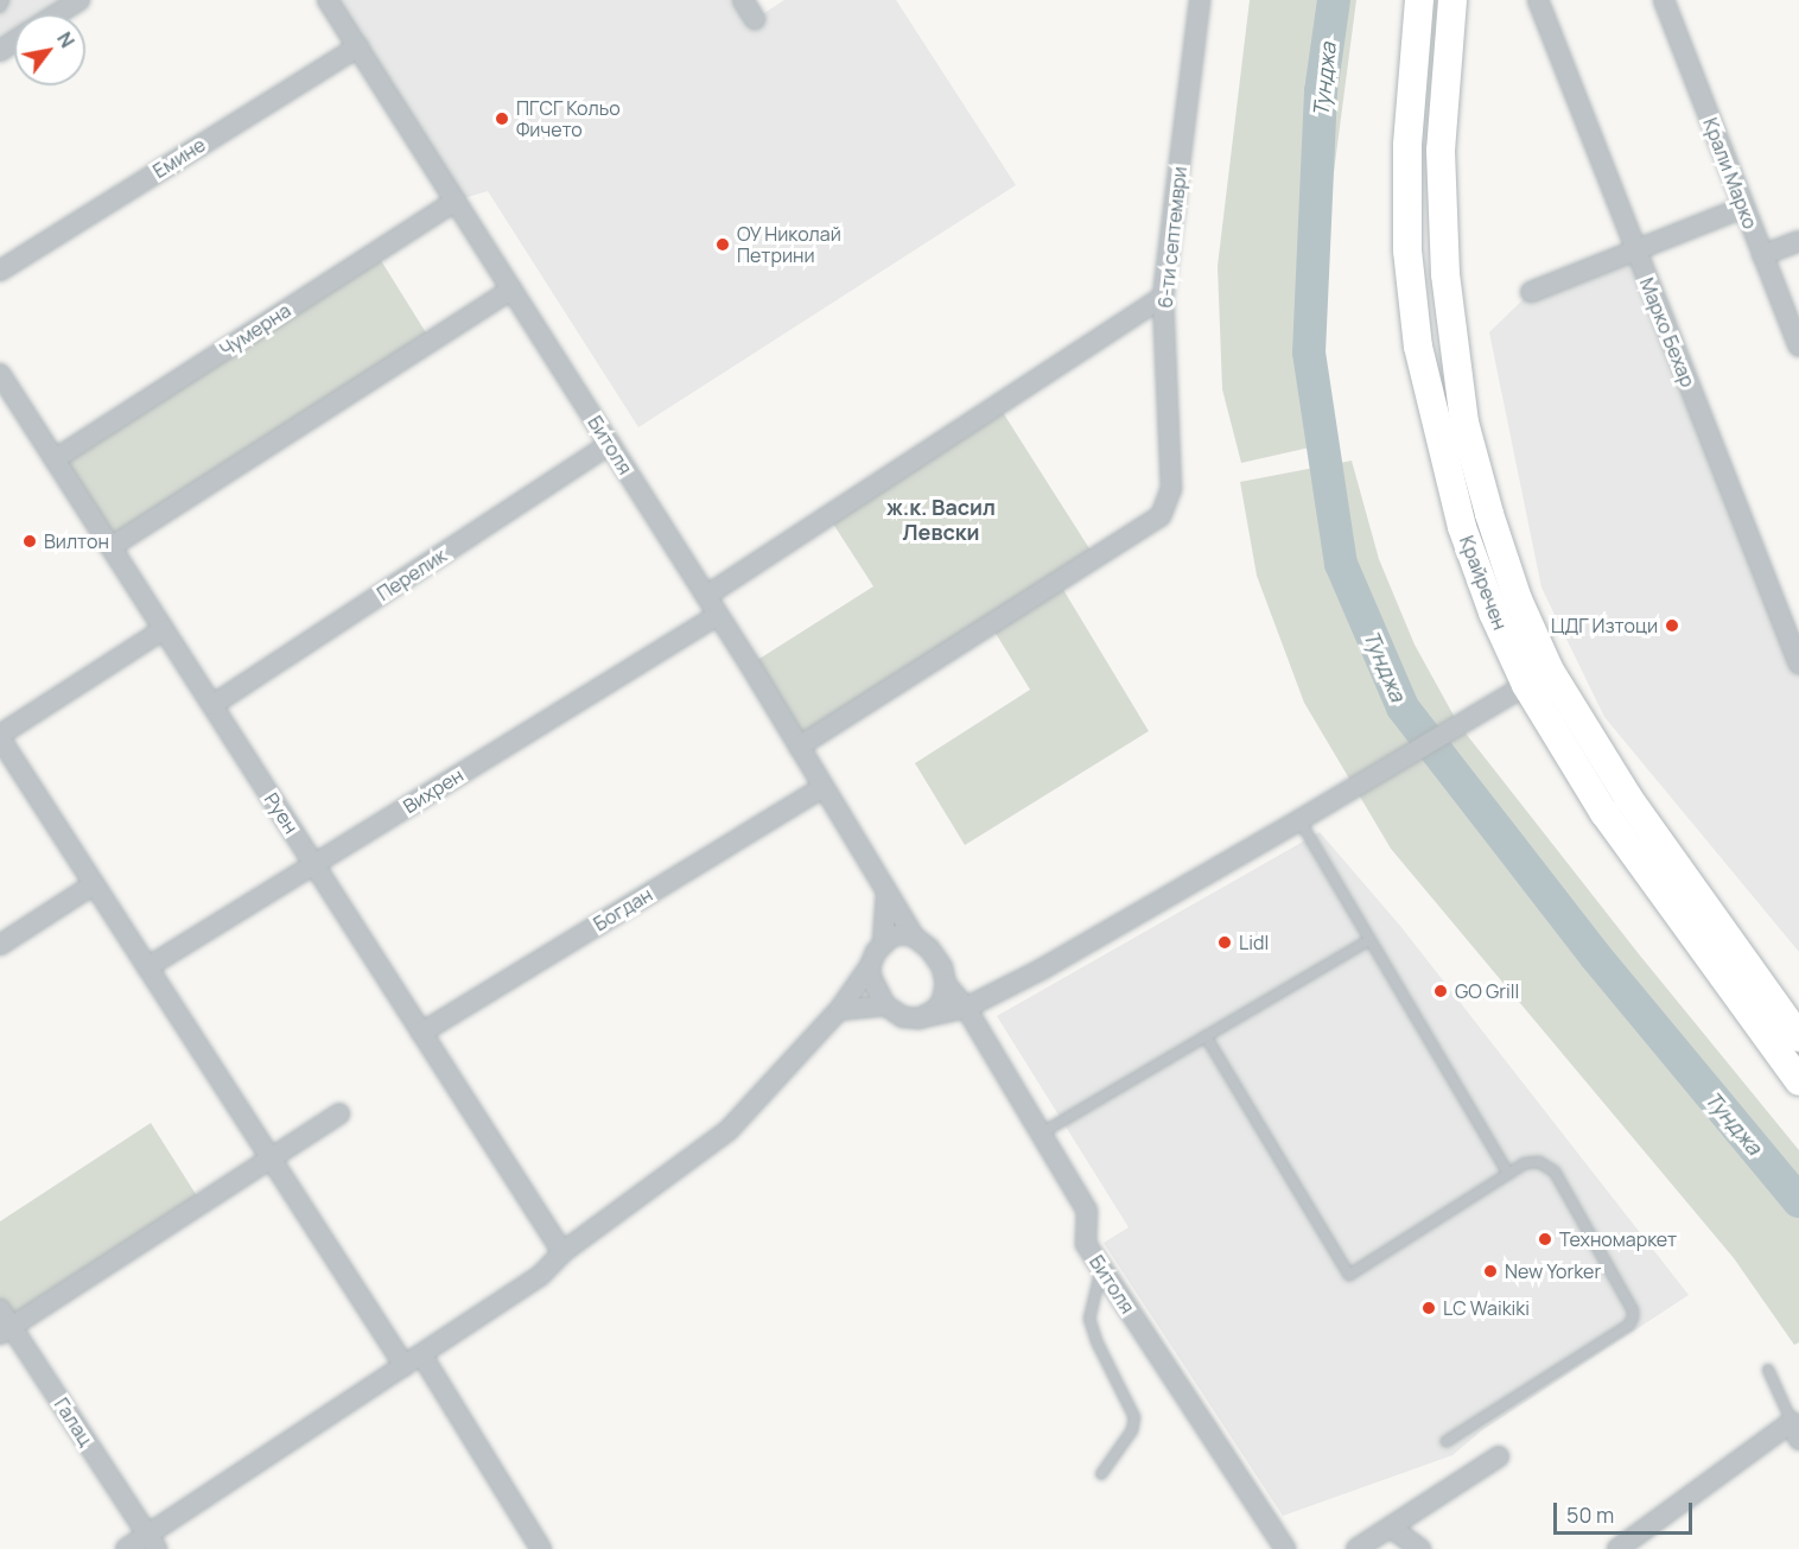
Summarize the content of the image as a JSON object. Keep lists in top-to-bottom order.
{
  "streets": {
    "street": [
      "Емине",
      "Крали Марко",
      "6-ти септември",
      "Чумерна",
      "Марко Бехар",
      "Битоля",
      "Перелик",
      "Крайречен",
      "Вихрен",
      "Руен",
      "Богдан",
      "Галац"
    ]
  },
  "crossings": [
    ["Емине", "Битоля"],
    ["6-ти септември", "Битоля"],
    ["Чумерна", "Битоля"],
    ["Чумерна", "Руен"],
    ["Битоля", "Перелик"],
    ["Битоля", "Вихрен"],
    ["Битоля", "Богдан"],
    ["Перелик", "Руен"],
    ["Вихрен", "Руен"],
    ["Руен", "Богдан"]
  ],
  "districts": ["ж.к. Васил Левски"],
  "water": ["Тунджа"],
  "places": [
    "ПГСГ Кольо Фичето",
    "ОУ Николай Петрини",
    "Вилтон",
    "ЦДГ Изтоци",
    "Lidl",
    "GO Grill",
    "Техномаркет",
    "New Yorker",
    "LC Waikiki"
  ],
  "scale_bar": "50 m",
  "north": "top right"
}
